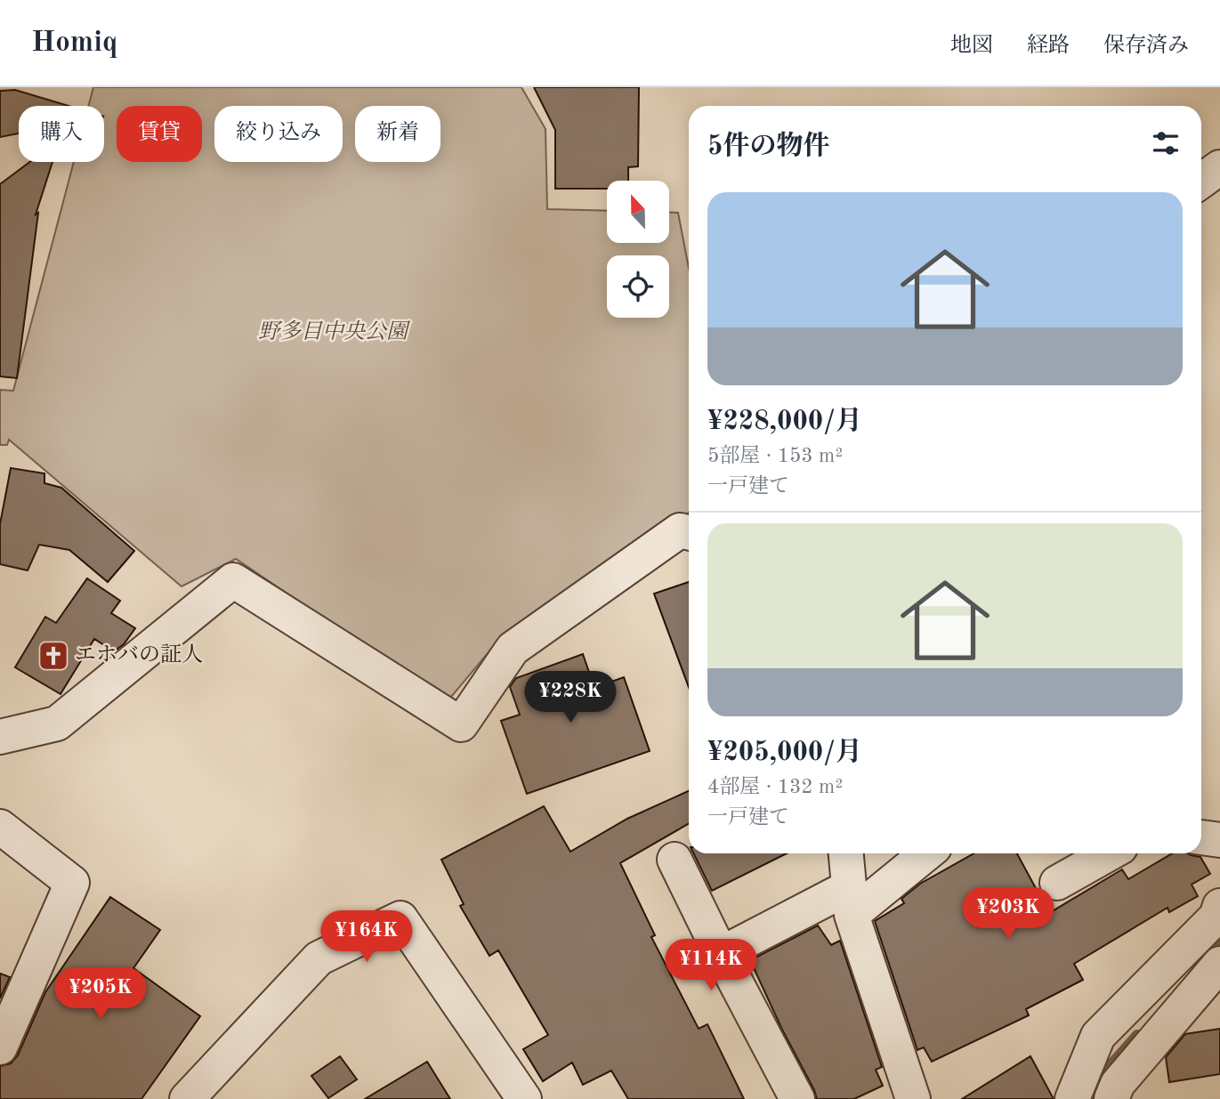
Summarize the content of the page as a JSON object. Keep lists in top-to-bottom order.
{
  "parks": ["野多目中央公園"],
  "places": {
    "church": ["エホバの証人"]
  },
  "north": "top",
  "page": {
    "header": "Homiq",
    "nav": ["地図", "経路", "保存済み"],
    "chip": [
      "購入",
      "賃貸",
      "絞り込み",
      "新着"
    ],
    "heading": "5件の物件",
    "list": [
      {
        "name": "¥228,000/月",
        "note": "5部屋 · 153 m² · 一戸建て"
      },
      {
        "name": "¥205,000/月",
        "note": "4部屋 · 132 m² · 一戸建て"
      }
    ],
    "price": [
      "¥228K",
      "¥203K",
      "¥164K",
      "¥114K",
      "¥205K"
    ]
  }
}
